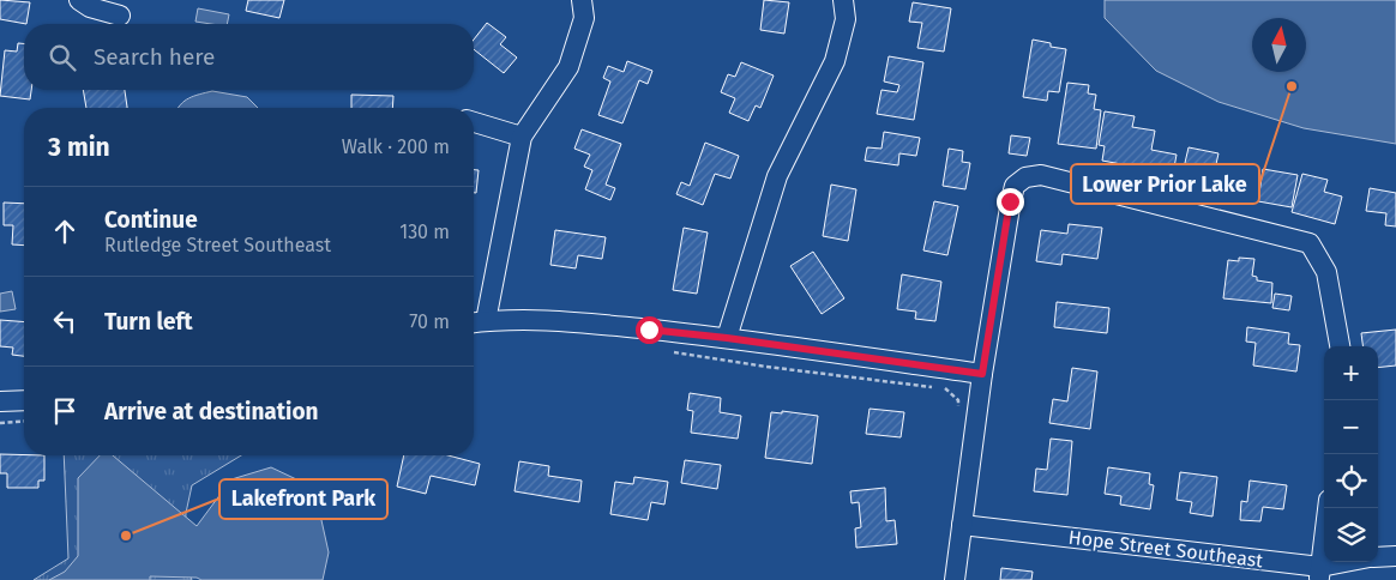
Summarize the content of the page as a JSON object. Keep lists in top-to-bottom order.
{
  "streets": {
    "street": ["Hope Street Southeast"]
  },
  "places": ["Lower Prior Lake", "Lakefront Park"],
  "north": "top",
  "page": {
    "search": "Search here",
    "heading": ["3 min", "Walk · 200 m"],
    "list": [
      ["Continue", "Rutledge Street Southeast", "130 m"],
      ["Turn left", "70 m"],
      "Arrive at destination"
    ],
    "map_buttons": ["+", "−"]
  }
}
